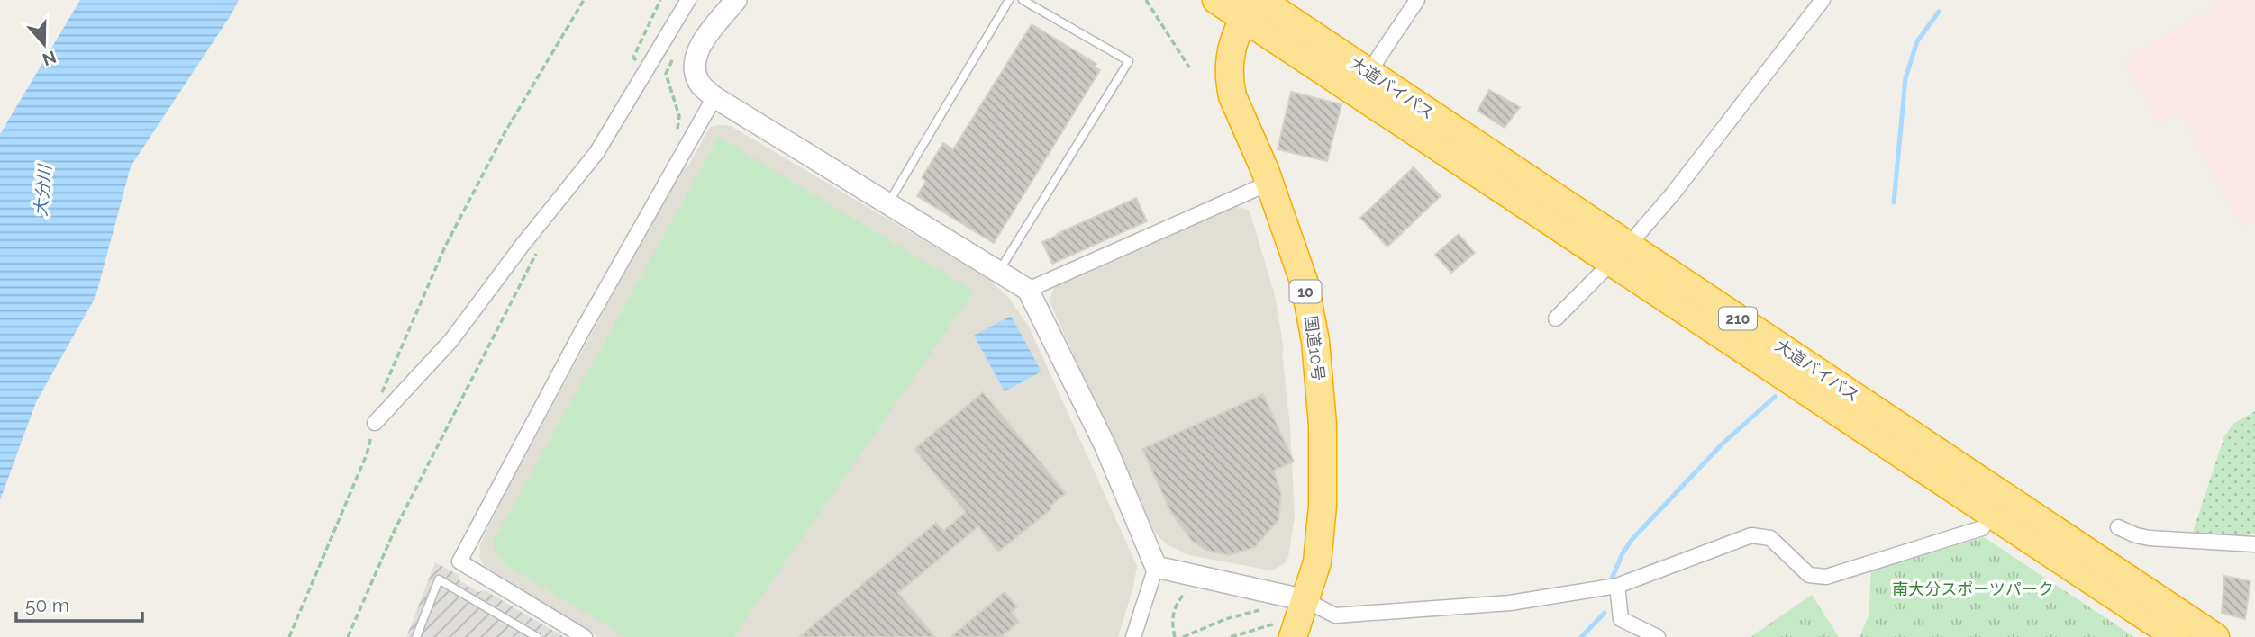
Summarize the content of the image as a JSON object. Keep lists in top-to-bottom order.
{
  "streets": {
    "highway": [
      "大道バイパス",
      "10",
      "210",
      "国道10号"
    ]
  },
  "crossings": [
    ["大道バイパス", "国道10号"]
  ],
  "water": ["大分川"],
  "parks": ["南大分スポーツパーク"],
  "scale_bar": "50 m",
  "north": "bottom"
}
